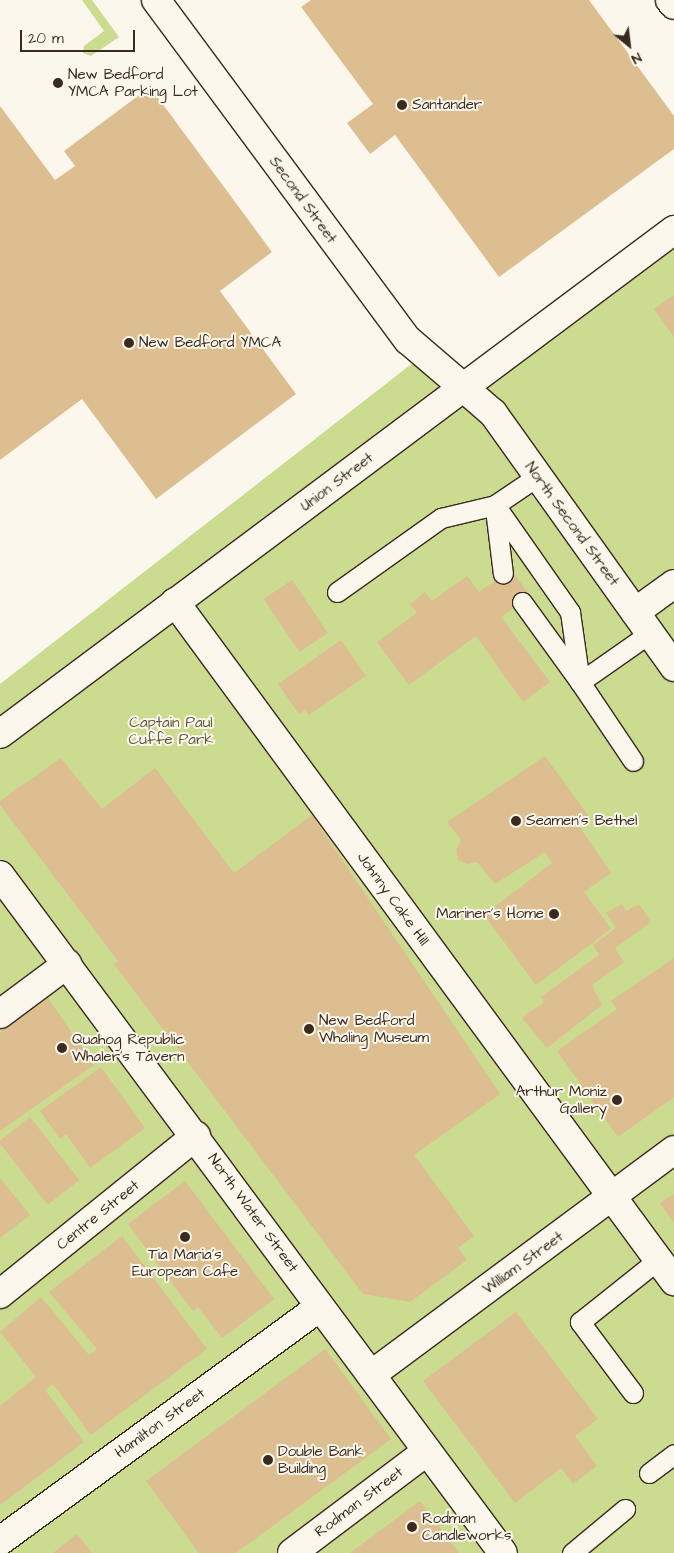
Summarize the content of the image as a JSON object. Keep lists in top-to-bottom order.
{
  "streets": {
    "street": [
      "Second Street",
      "Union Street",
      "North Second Street",
      "Johnny Cake Hill",
      "North Water Street",
      "Centre Street",
      "William Street",
      "Hamilton Street",
      "Rodman Street"
    ]
  },
  "crossings": [
    ["Second Street", "Union Street"],
    ["Second Street", "North Second Street"],
    ["Union Street", "North Second Street"],
    ["Union Street", "Johnny Cake Hill"],
    ["Johnny Cake Hill", "William Street"],
    ["North Water Street", "Centre Street"],
    ["North Water Street", "William Street"],
    ["North Water Street", "Hamilton Street"],
    ["North Water Street", "Rodman Street"]
  ],
  "parks": ["Captain Paul Cuffe Park"],
  "places": [
    "New Bedford YMCA Parking Lot",
    "Santander",
    "New Bedford YMCA",
    "Seamen's Bethel",
    "Mariner's Home",
    "New Bedford Whaling Museum",
    "Quahog Republic Whaler's Tavern",
    "Arthur Moniz Gallery",
    "Tia Maria's European Cafe",
    "Double Bank Building",
    "Rodman Candleworks"
  ],
  "scale_bar": "20 m",
  "north": "bottom right"
}
